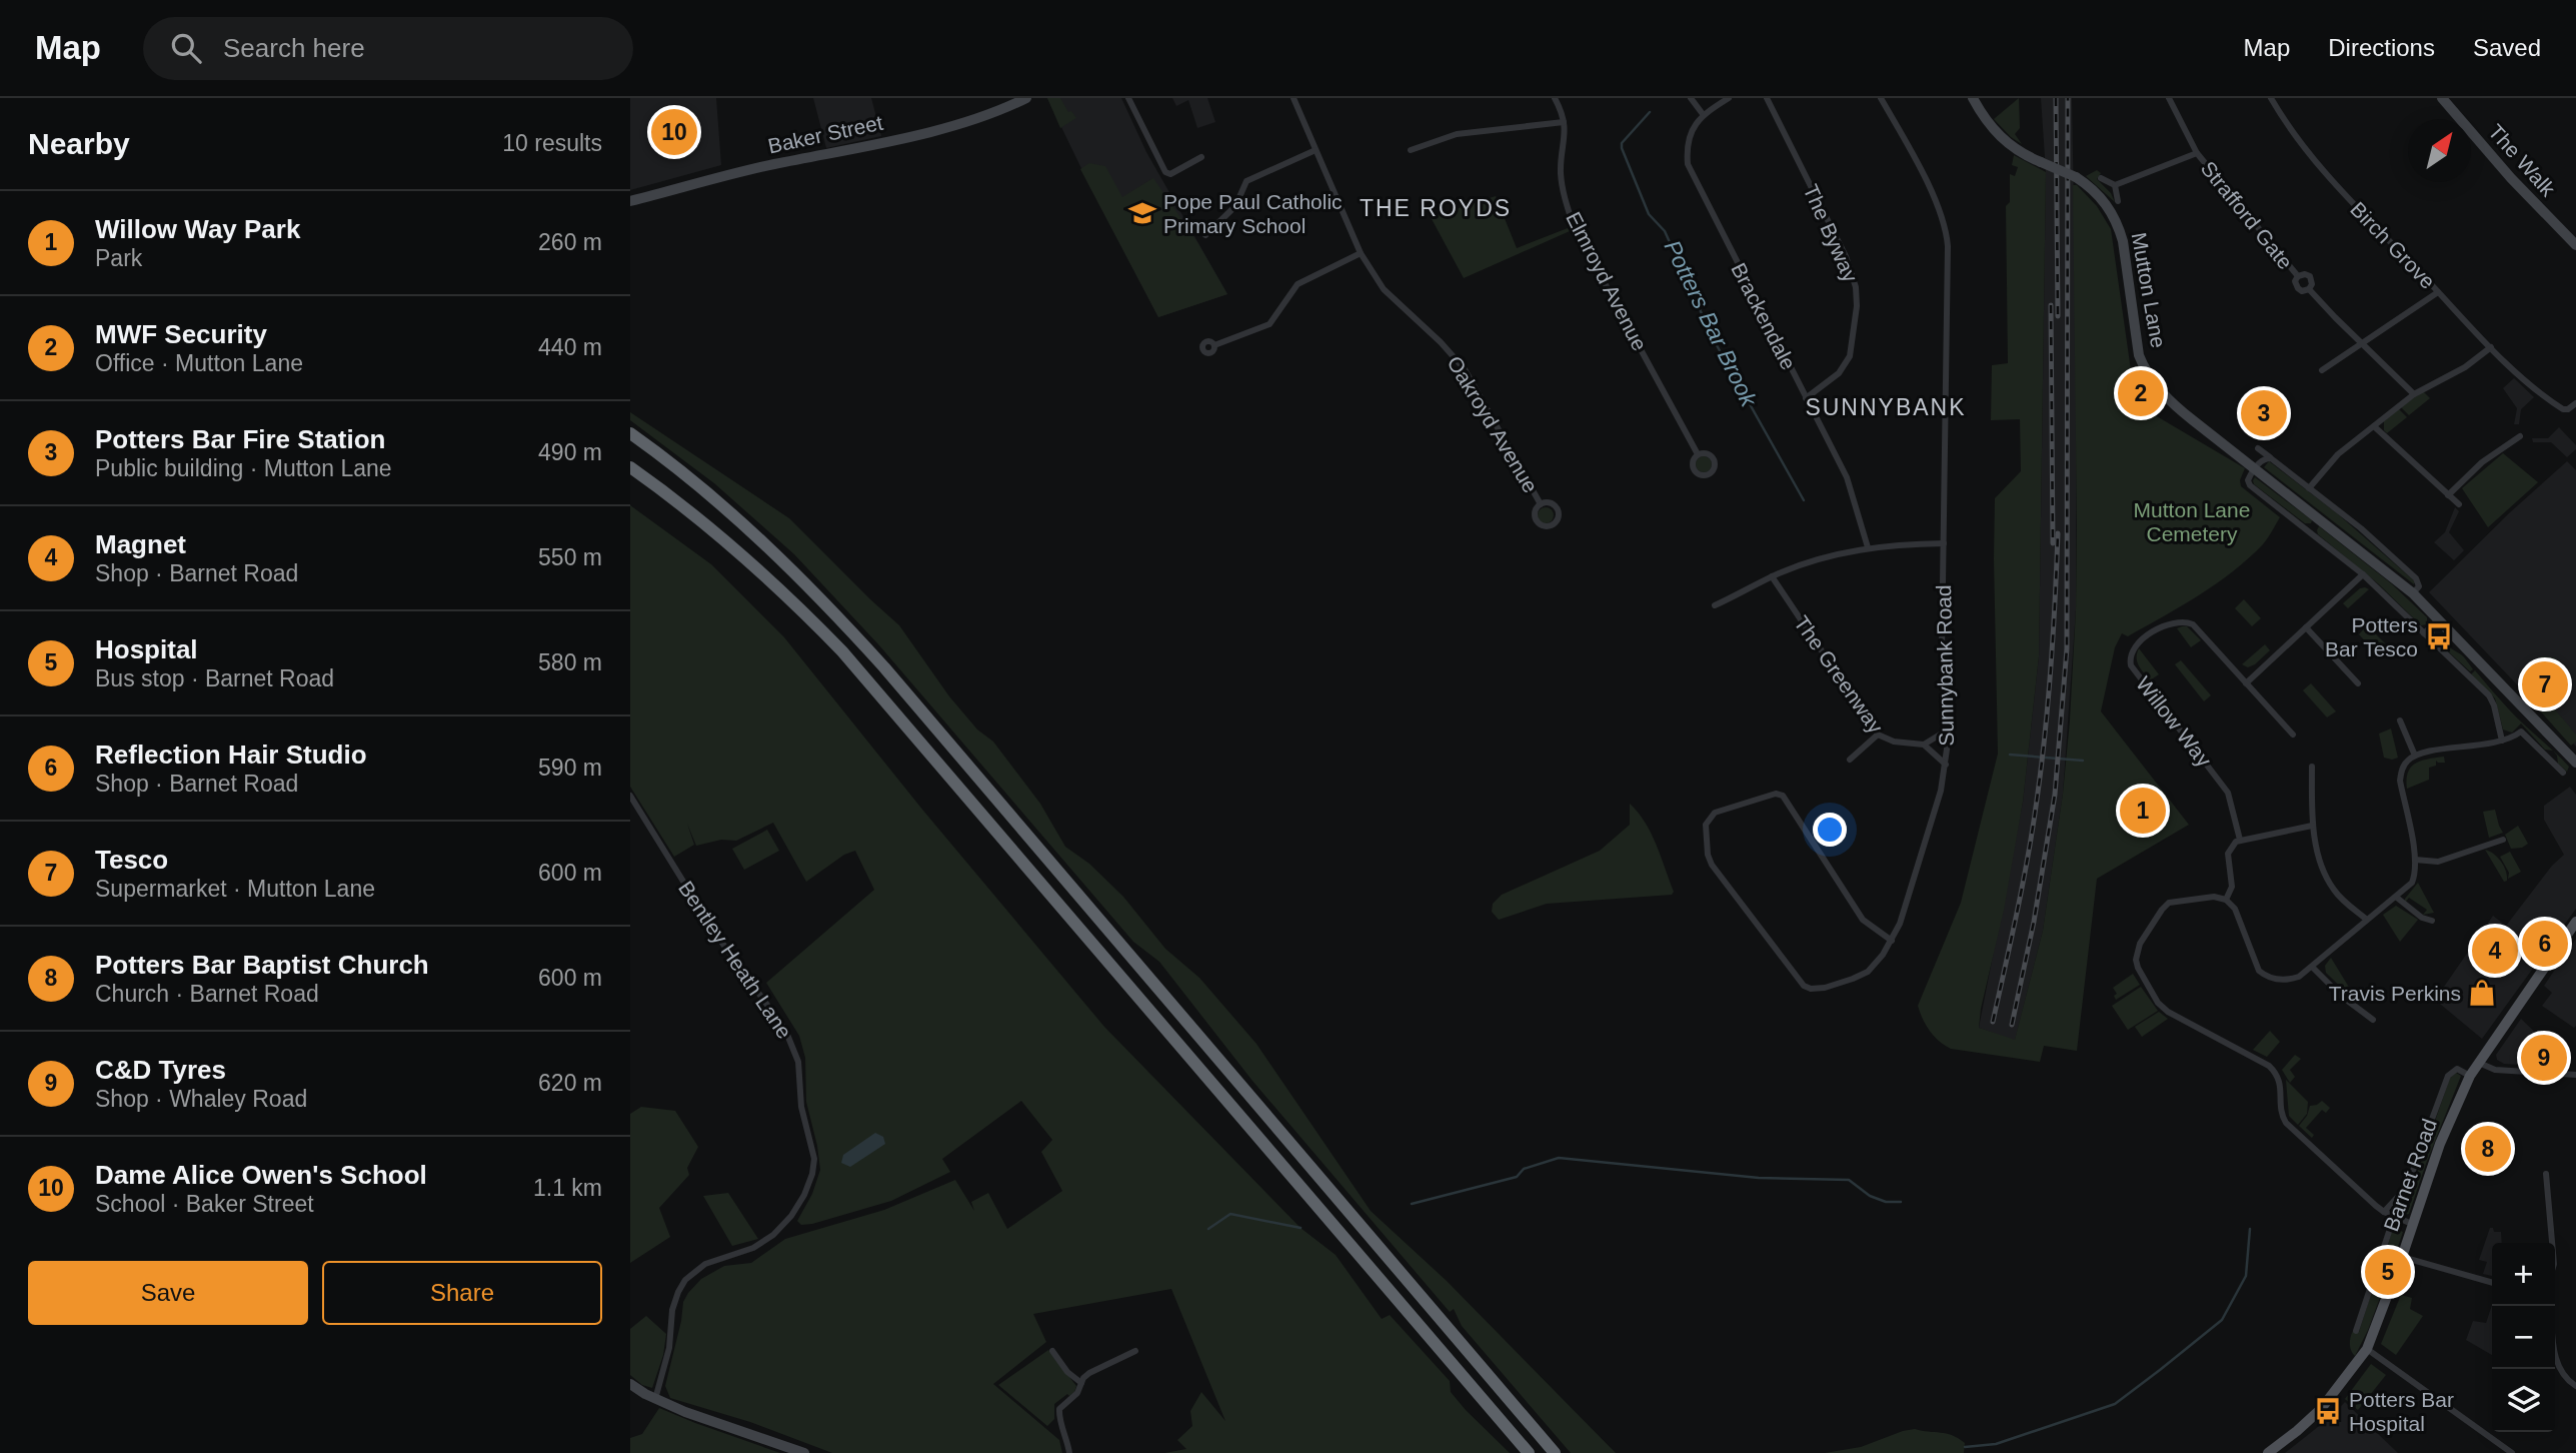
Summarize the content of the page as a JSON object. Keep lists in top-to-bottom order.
{
  "streets": {
    "main road": [
      "Baker Street",
      "The Walk",
      "Mutton Lane",
      "Barnet Road"
    ],
    "street": [
      "Strafford Gate",
      "The Byway",
      "Birch Grove",
      "Elmroyd Avenue",
      "Brackendale",
      "Oakroyd Avenue",
      "Sunnybank Road",
      "The Greenway",
      "Willow Way",
      "Bentley Heath Lane"
    ]
  },
  "crossings": [
    ["The Byway", "Brackendale"]
  ],
  "districts": ["THE ROYDS", "SUNNYBANK"],
  "water": ["Potters Bar Brook"],
  "parks": ["Mutton Lane Cemetery"],
  "places": {
    "school or university": ["Pope Paul Catholic Primary School"],
    "bus stop": ["Potters Bar Tesco", "Potters Bar Hospital"],
    "shop": ["Travis Perkins"]
  },
  "north": "top right",
  "page": {
    "header": "Map",
    "search": "Search here",
    "nav": ["Map", "Directions", "Saved"],
    "heading": ["Nearby", "10 results"],
    "pins": [
      "10",
      "2",
      "3",
      "7",
      "1",
      "6",
      "4",
      "9",
      "8",
      "5"
    ],
    "list": [
      {
        "mark": "1",
        "name": "Willow Way Park",
        "note": "Park",
        "value": "260 m"
      },
      {
        "mark": "2",
        "name": "MWF Security",
        "note": "Office · Mutton Lane",
        "value": "440 m"
      },
      {
        "mark": "3",
        "name": "Potters Bar Fire Station",
        "note": "Public building · Mutton Lane",
        "value": "490 m"
      },
      {
        "mark": "4",
        "name": "Magnet",
        "note": "Shop · Barnet Road",
        "value": "550 m"
      },
      {
        "mark": "5",
        "name": "Hospital",
        "note": "Bus stop · Barnet Road",
        "value": "580 m"
      },
      {
        "mark": "6",
        "name": "Reflection Hair Studio",
        "note": "Shop · Barnet Road",
        "value": "590 m"
      },
      {
        "mark": "7",
        "name": "Tesco",
        "note": "Supermarket · Mutton Lane",
        "value": "600 m"
      },
      {
        "mark": "8",
        "name": "Potters Bar Baptist Church",
        "note": "Church · Barnet Road",
        "value": "600 m"
      },
      {
        "mark": "9",
        "name": "C&D Tyres",
        "note": "Shop · Whaley Road",
        "value": "620 m"
      },
      {
        "mark": "10",
        "name": "Dame Alice Owen's School",
        "note": "School · Baker Street",
        "value": "1.1 km"
      }
    ],
    "buttons": ["Save", "Share"],
    "map_buttons": ["+", "−"]
  }
}
